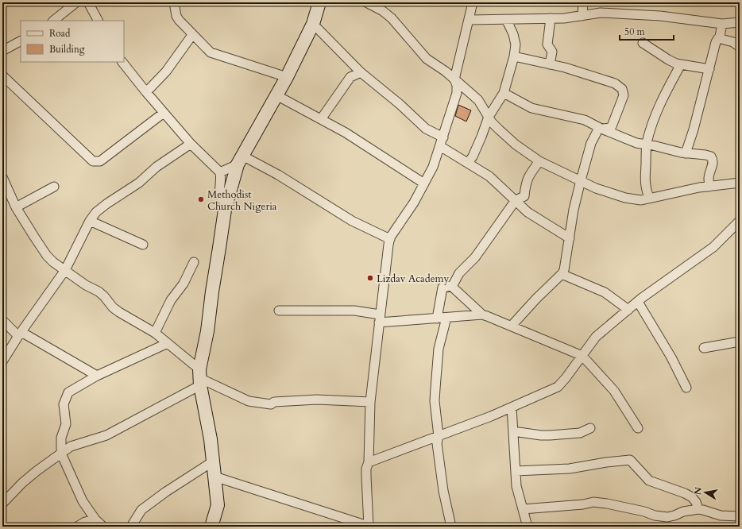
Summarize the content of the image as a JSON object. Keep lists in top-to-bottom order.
{
  "places": ["Methodist Church Nigeria", "Lizdav Academy"],
  "legend": ["Road", "Building"],
  "scale_bar": "50 m",
  "north": "left"
}
